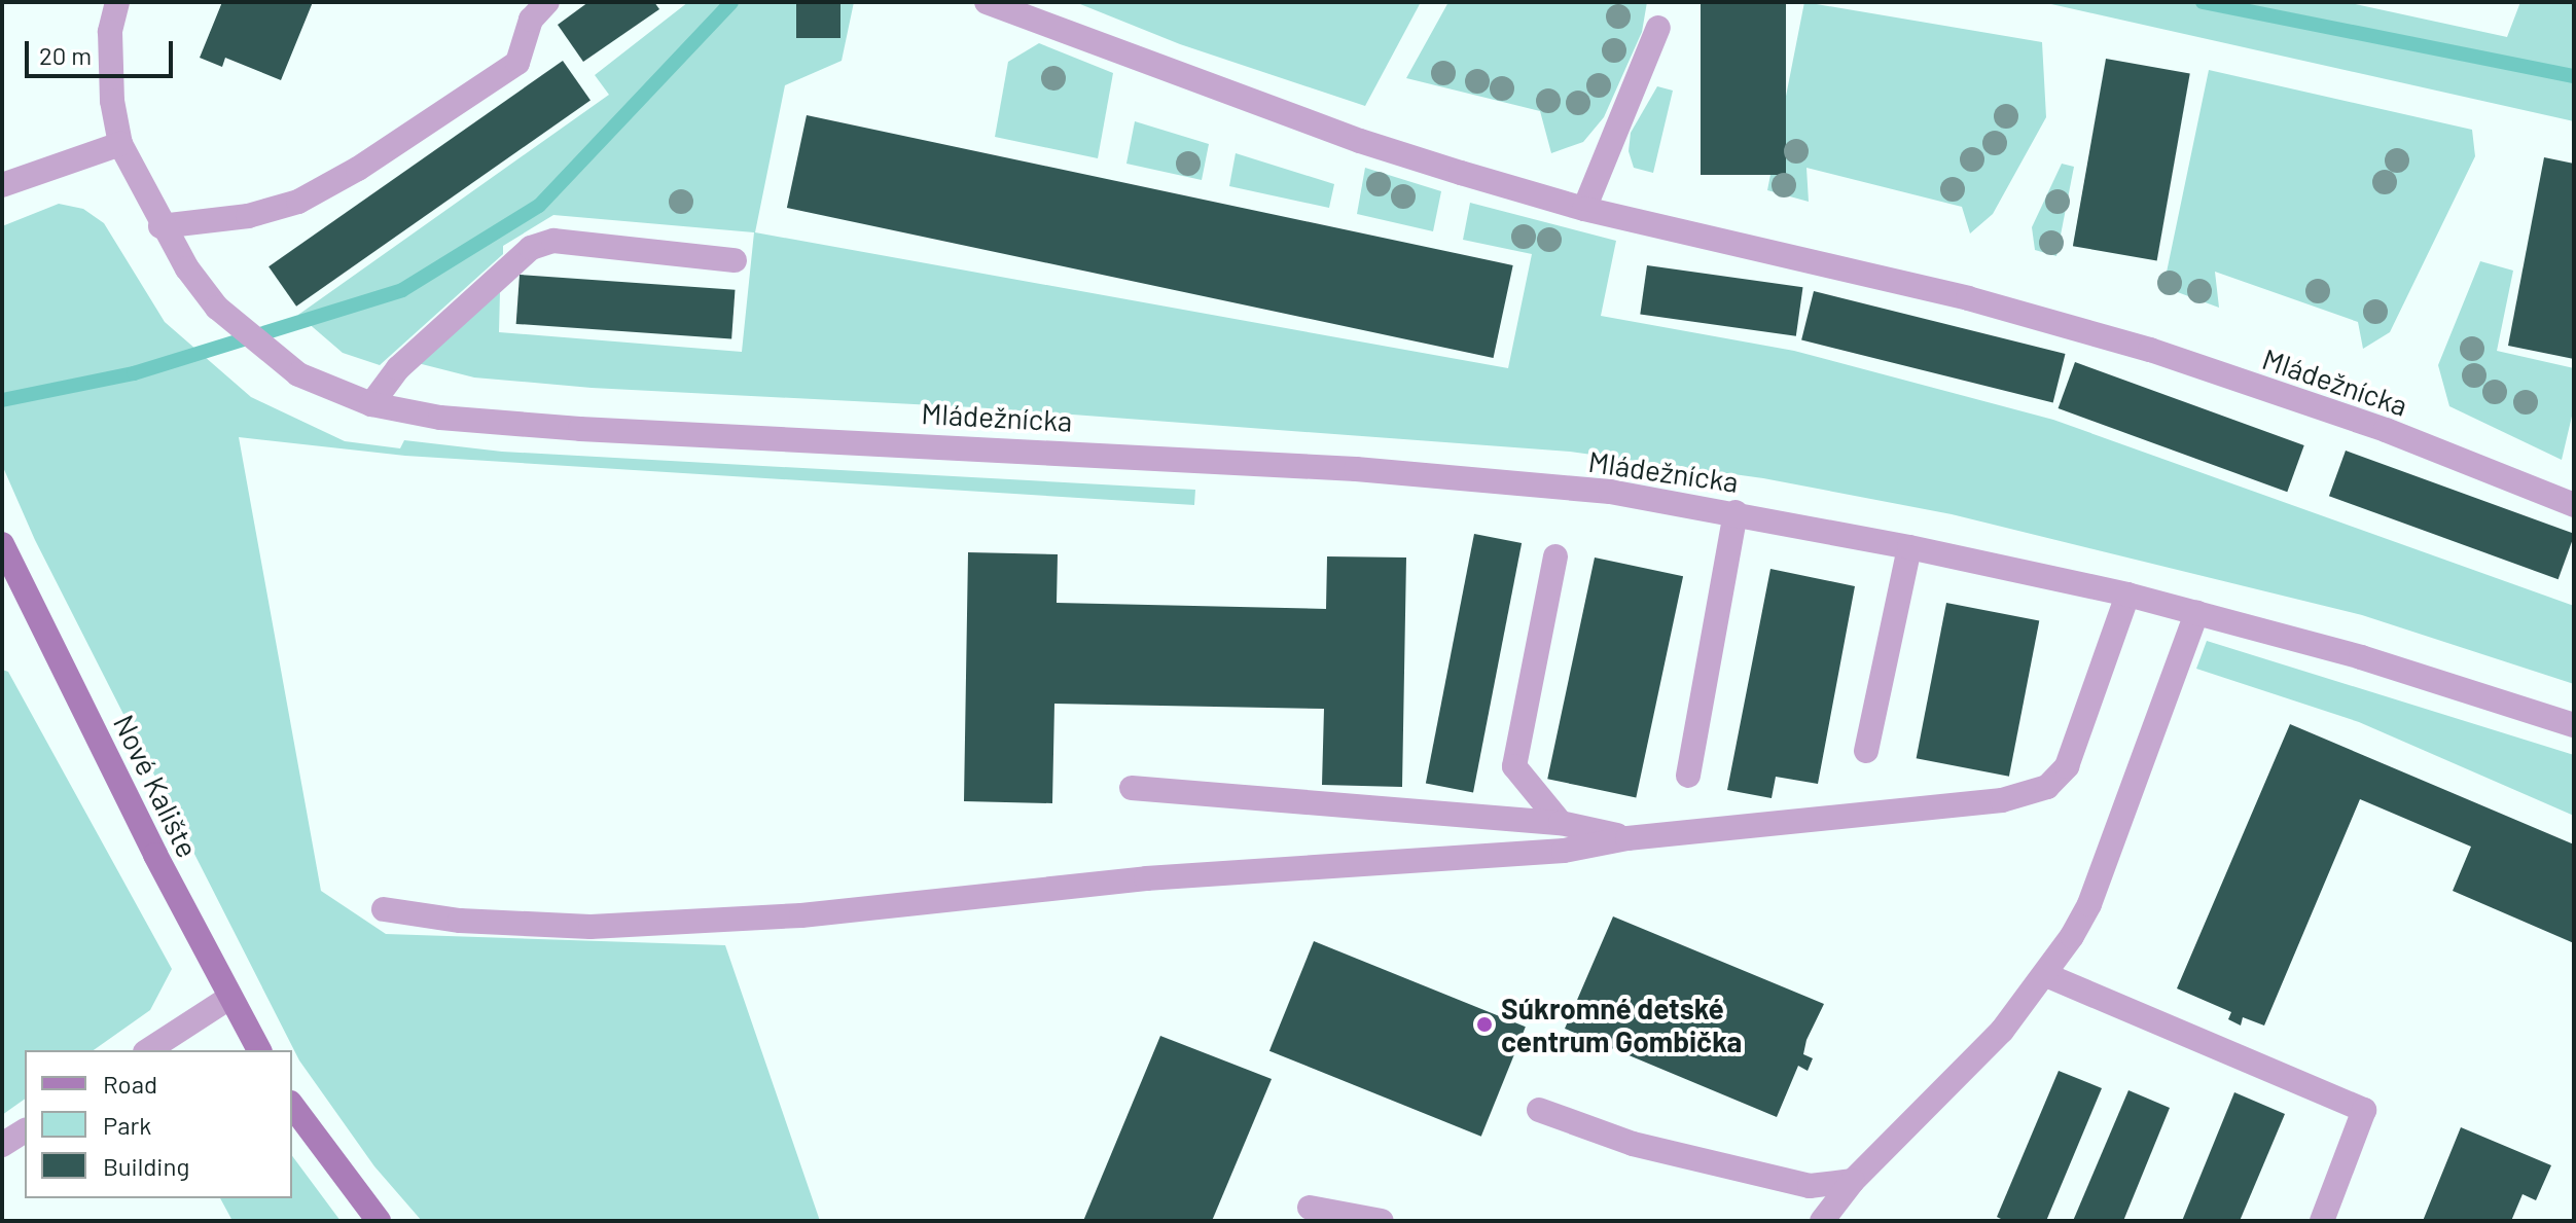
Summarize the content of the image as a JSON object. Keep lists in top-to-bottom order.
{
  "streets": {
    "street": ["Mládežnícka", "Nové Kalište"]
  },
  "places": ["Súkromné detské centrum Gombička"],
  "legend": ["Road", "Park", "Building"],
  "scale_bar": "20 m"
}
